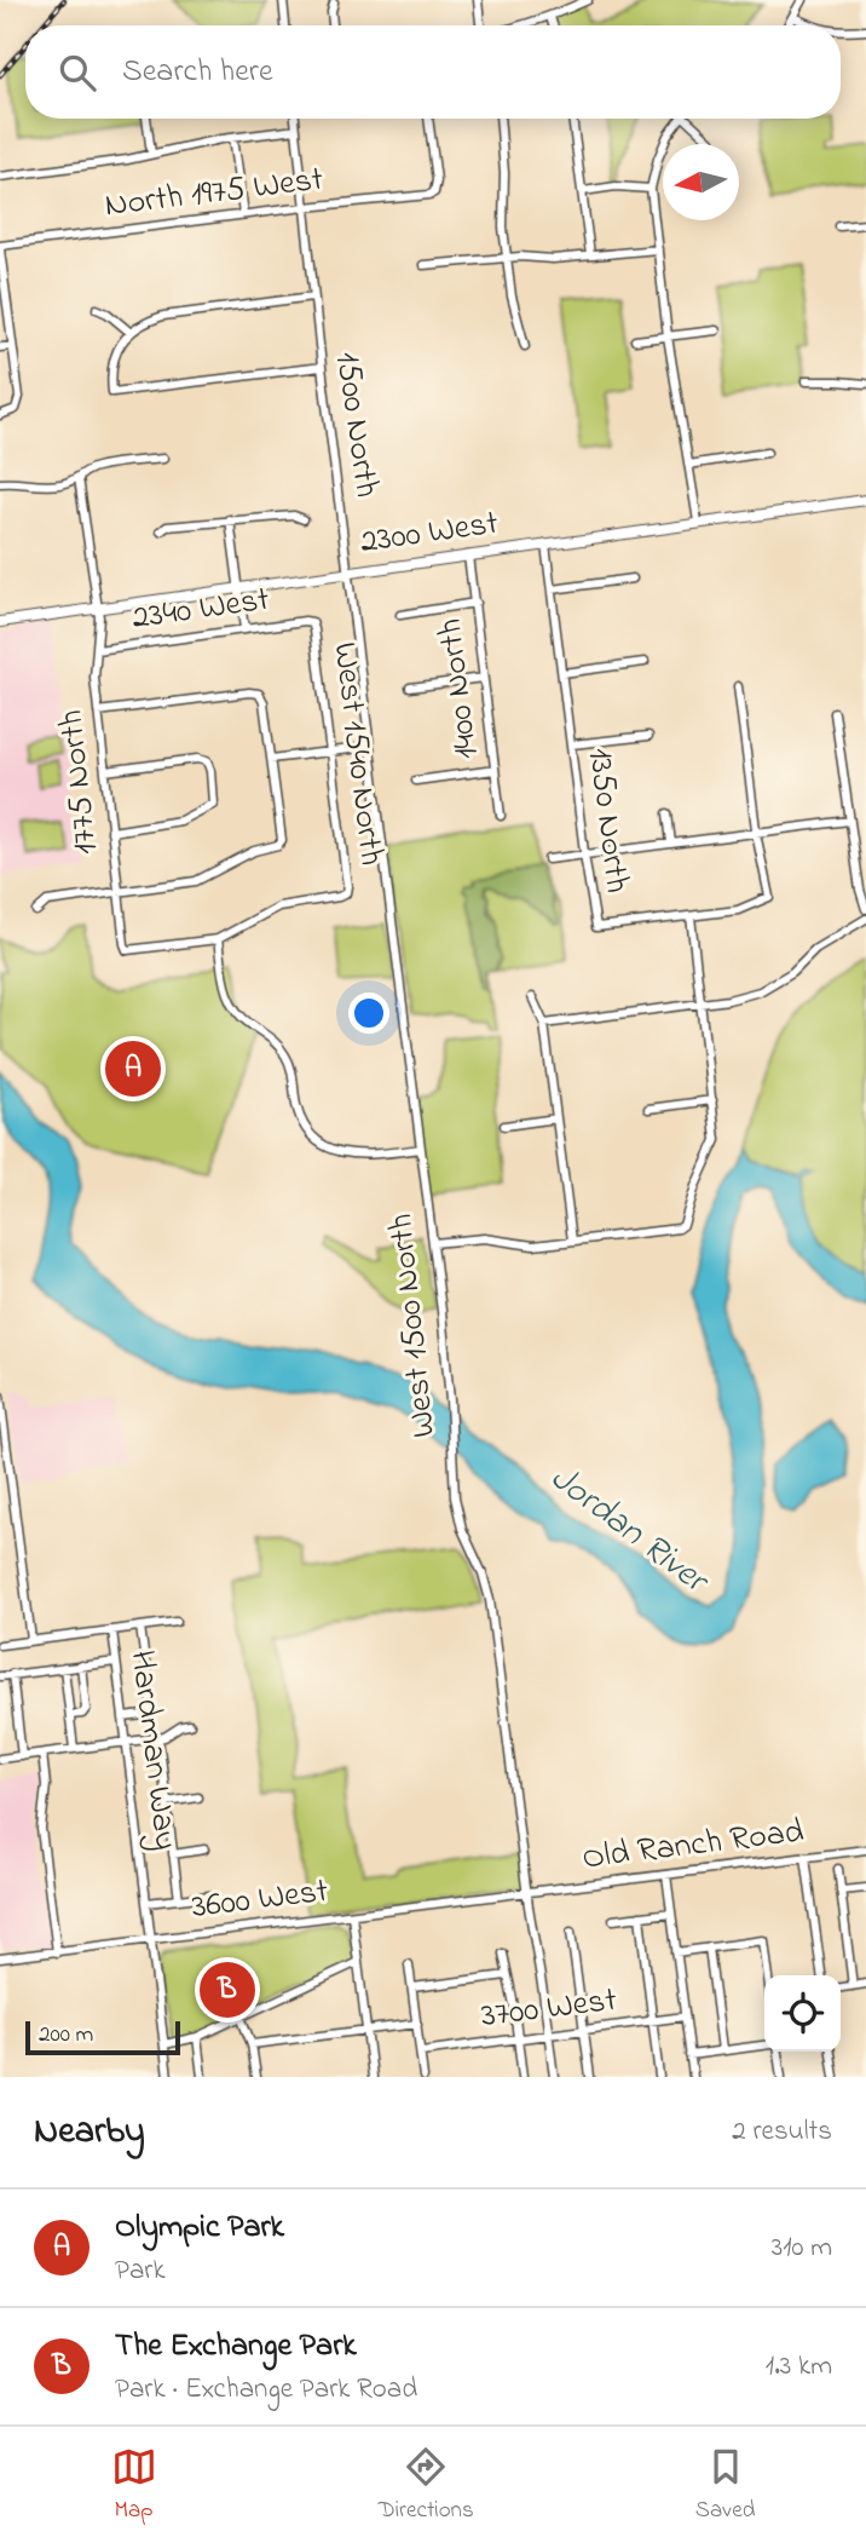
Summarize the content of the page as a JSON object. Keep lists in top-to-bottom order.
{
  "streets": {
    "main road": ["2300 West"],
    "street": [
      "North 1975 West",
      "1500 North",
      "2340 West",
      "1400 North",
      "West 1540 North",
      "1775 North",
      "1350 North",
      "West 1500 North",
      "Hardman Way",
      "Old Ranch Road",
      "3600 West",
      "3700 West"
    ]
  },
  "crossings": [
    ["North 1975 West", "1500 North"],
    ["1500 North", "2300 West"],
    ["1500 North", "West 1500 North"],
    ["2300 West", "1400 North"],
    ["2300 West", "1775 North"],
    ["2300 West", "1350 North"],
    ["2340 West", "West 1540 North"],
    ["2340 West", "1775 North"],
    ["West 1540 North", "1775 North"],
    ["West 1500 North", "Old Ranch Road"],
    ["West 1500 North", "3600 West"],
    ["Hardman Way", "3600 West"],
    ["Old Ranch Road", "3600 West"]
  ],
  "water": ["Jordan River"],
  "scale_bar": "200 m",
  "north": "left",
  "page": {
    "search": "Search here",
    "pins": ["A", "B"],
    "scale": "200 m",
    "heading": ["Nearby", "2 results"],
    "list": [
      {
        "mark": "A",
        "name": "Olympic Park",
        "note": "Park",
        "value": "310 m"
      },
      {
        "mark": "B",
        "name": "The Exchange Park",
        "note": "Park · Exchange Park Road",
        "value": "1.3 km"
      }
    ],
    "nav": ["Map", "Directions", "Saved"]
  }
}
